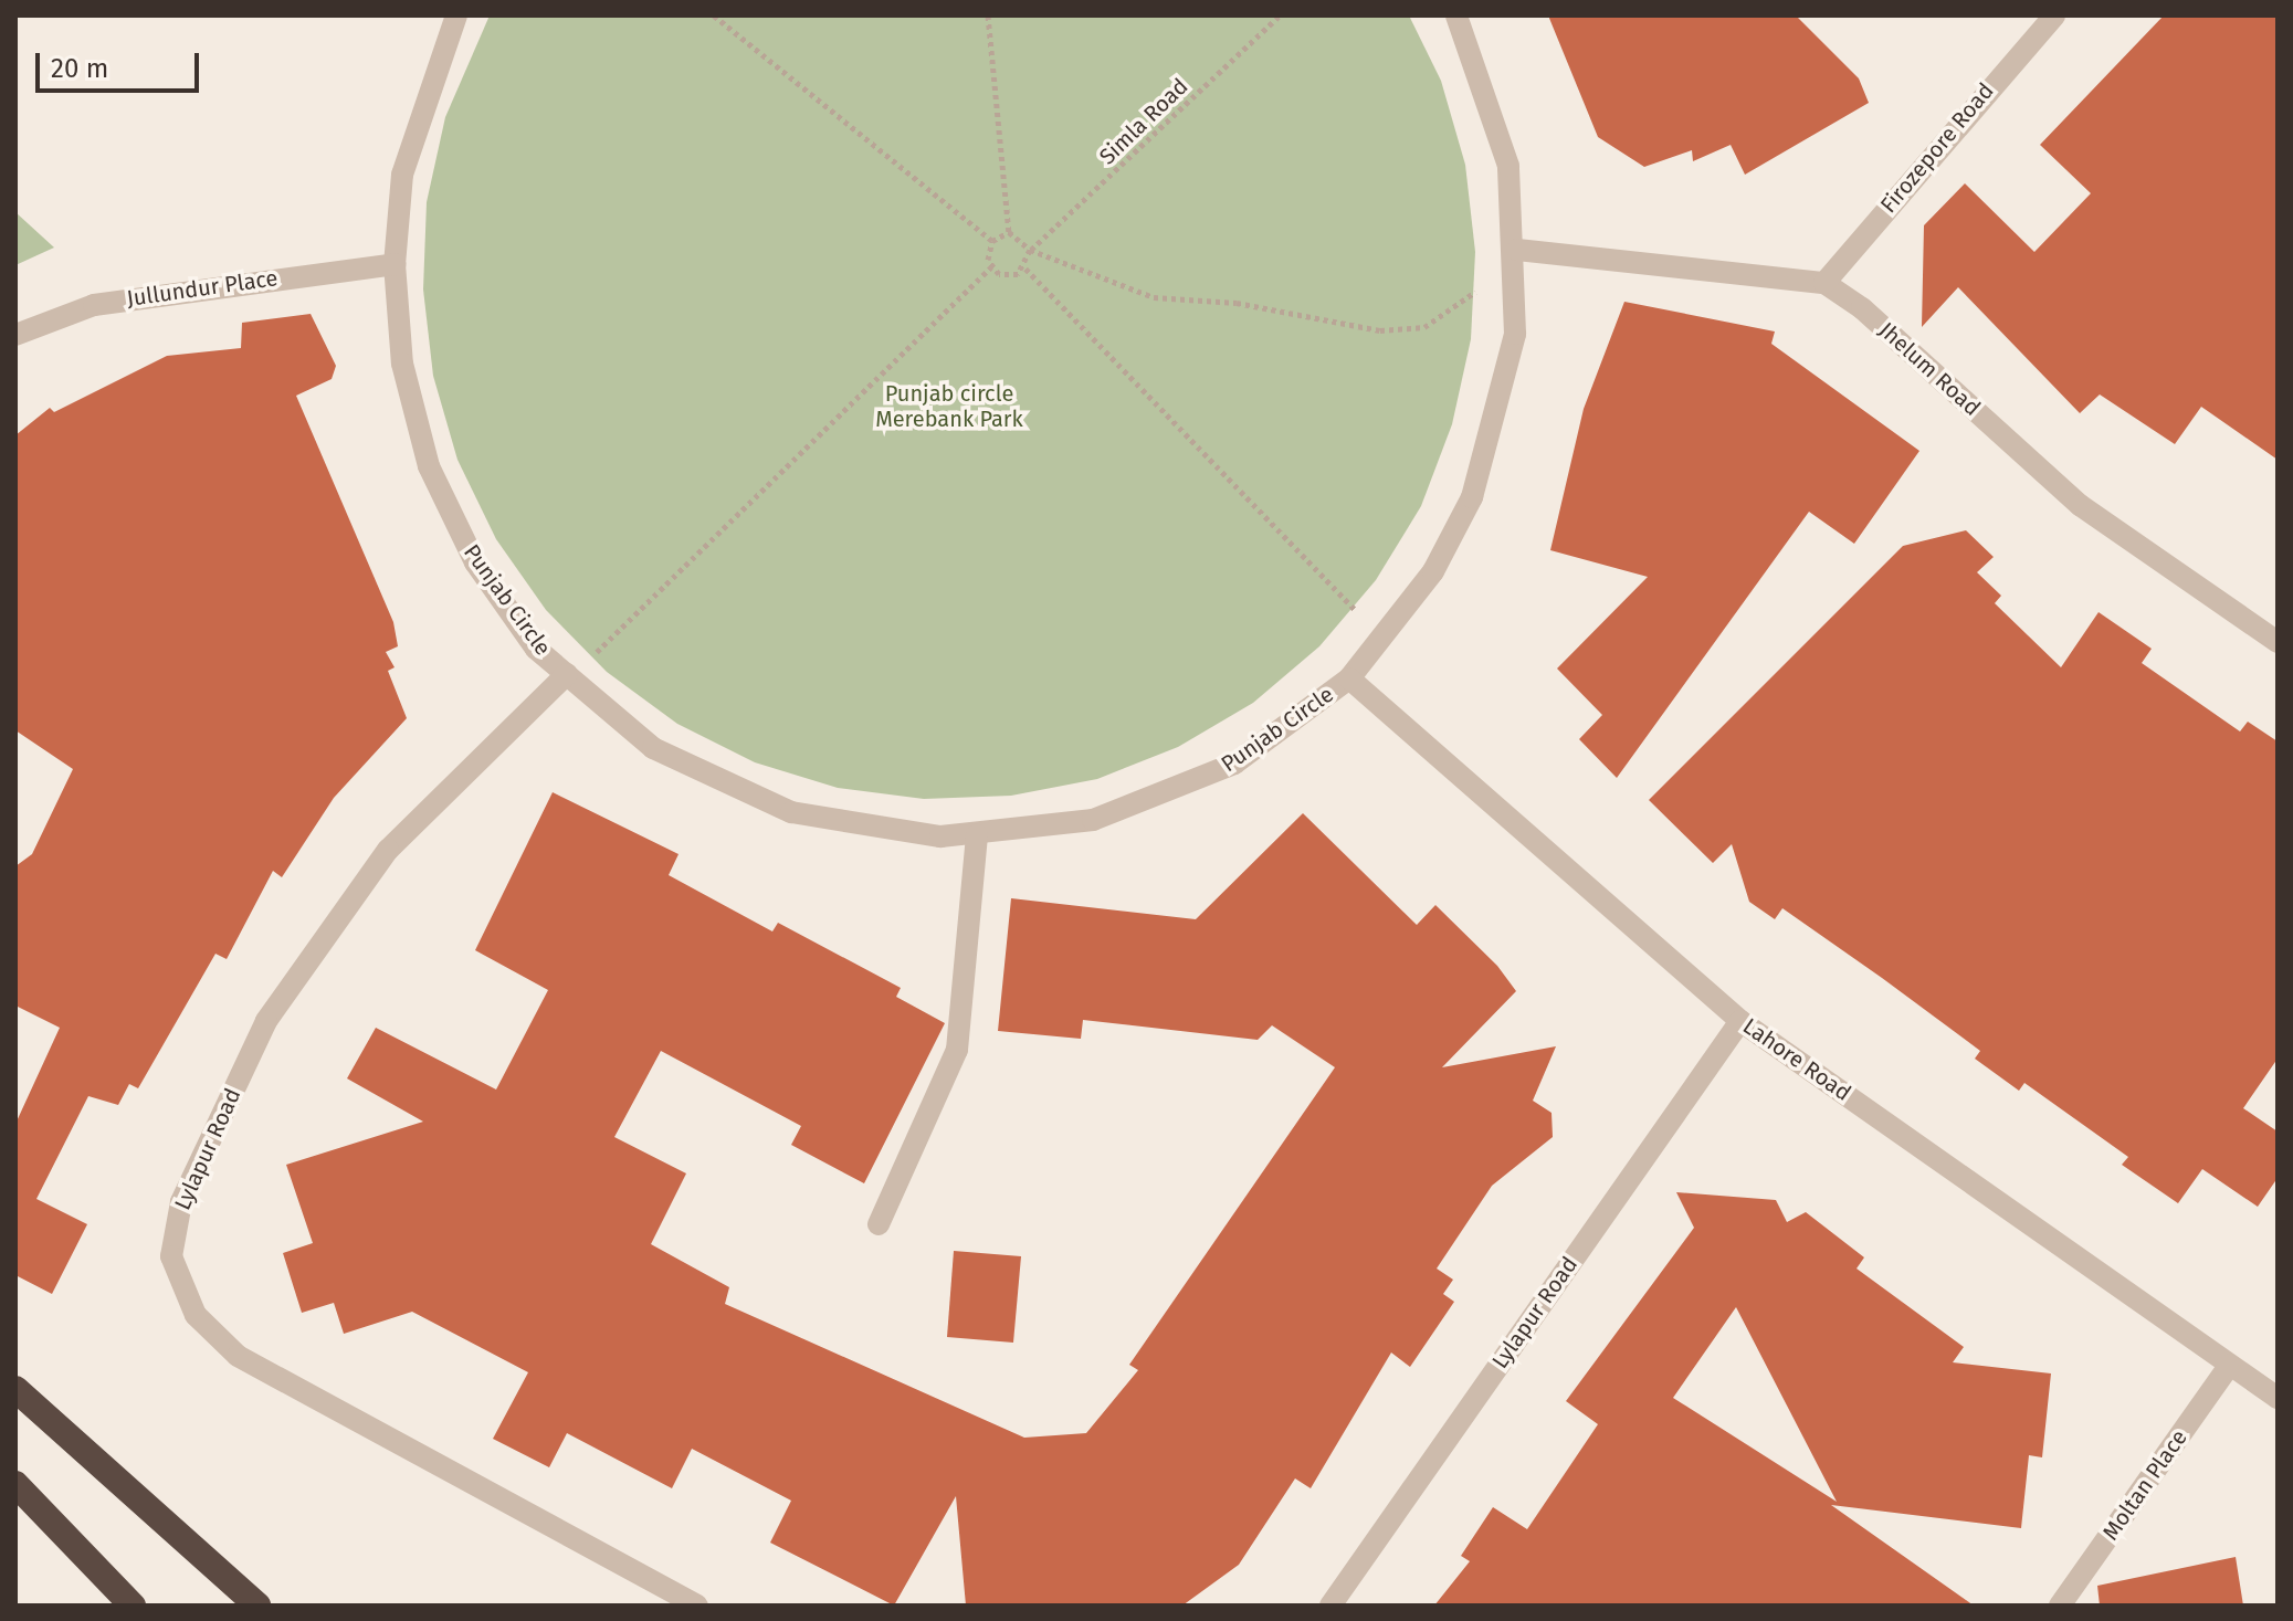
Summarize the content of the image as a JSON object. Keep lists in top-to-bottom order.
{
  "streets": {
    "street": [
      "Firozepore Road",
      "Jullundur Place",
      "Jhelum Road",
      "Punjab Circle",
      "Lahore Road",
      "Lylapur Road",
      "Moltan Place"
    ],
    "path": ["Simla Road"]
  },
  "crossings": [
    ["Firozepore Road", "Jhelum Road"],
    ["Jullundur Place", "Punjab Circle"],
    ["Jhelum Road", "Punjab Circle"],
    ["Punjab Circle", "Lahore Road"],
    ["Punjab Circle", "Lylapur Road"],
    ["Lahore Road", "Lylapur Road"],
    ["Lahore Road", "Moltan Place"]
  ],
  "parks": ["Punjab circle Merebank Park"],
  "scale_bar": "20 m"
}
